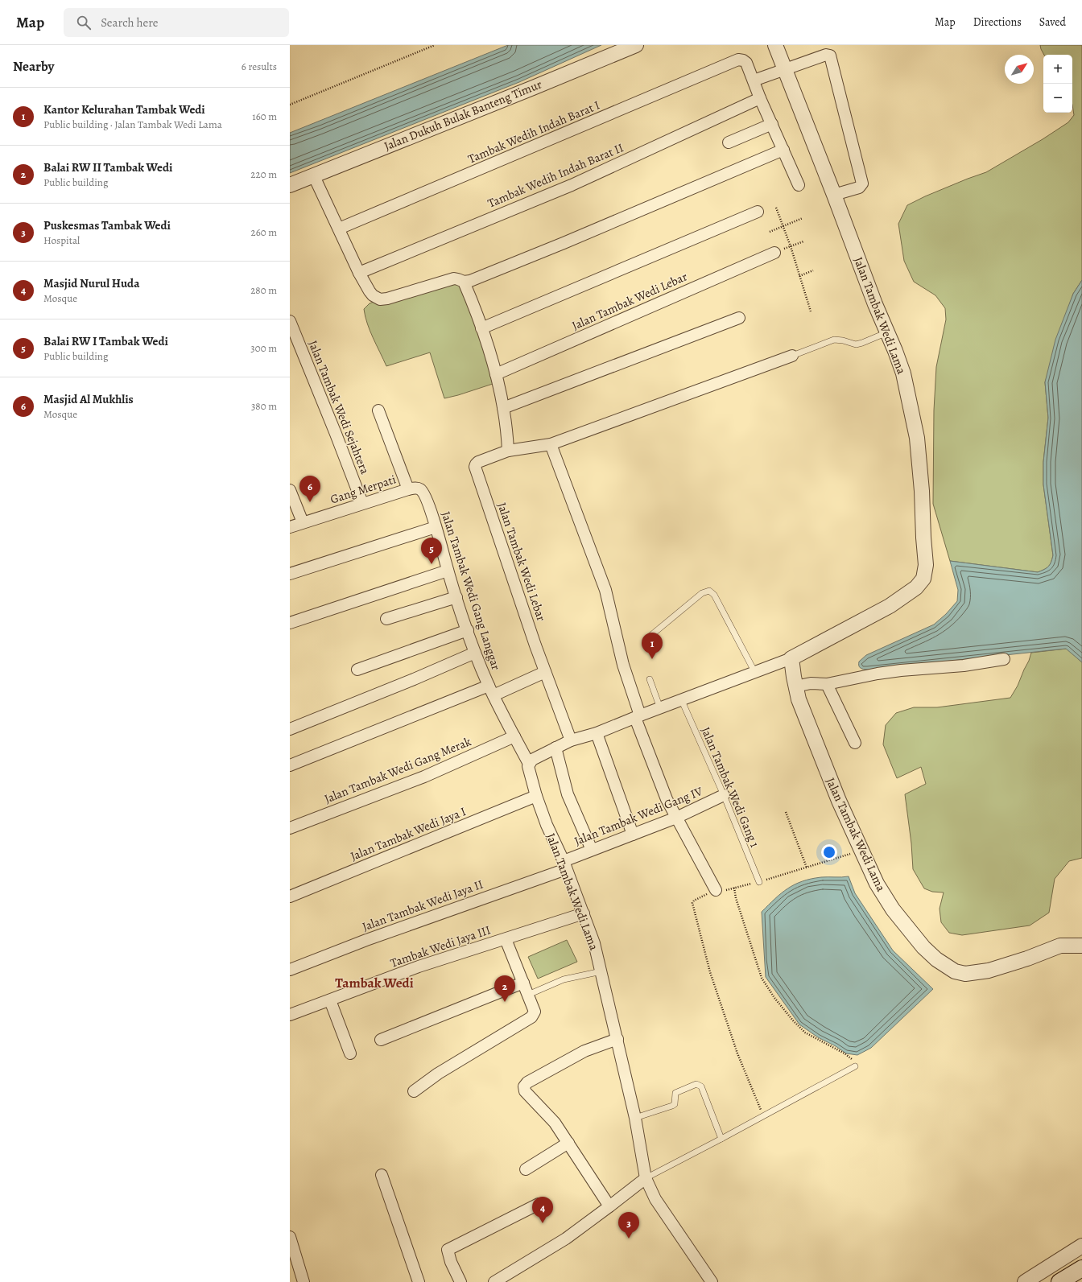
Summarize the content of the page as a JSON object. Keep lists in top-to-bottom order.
{
  "streets": {
    "street": [
      "Jalan Dukuh Bulak Banteng Timur",
      "Tambak Wedih Indah Barat I",
      "Tambak Wedih Indah Barat II",
      "Jalan Tambak Wedi Lebar",
      "Jalan Tambak Wedi Lama",
      "Jalan Tambak Wedi Sejahtera",
      "Gang Merpati",
      "Jalan Tambak Wedi Gang Langgar",
      "Jalan Tambak Wedi Gang Merak",
      "Jalan Tambak Wedi Gang IV",
      "Jalan Tambak Wedi Jaya I",
      "Jalan Tambak Wedi Jaya II",
      "Tambak Wedi Jaya III"
    ],
    "lane": ["Jalan Tambak Wedi Gang 1"]
  },
  "crossings": [
    ["Jalan Tambak Wedi Lebar", "Jalan Tambak Wedi Lama"],
    ["Jalan Tambak Wedi Lama", "Jalan Tambak Wedi Gang Langgar"],
    ["Jalan Tambak Wedi Lama", "Jalan Tambak Wedi Gang 1"],
    ["Jalan Tambak Wedi Lama", "Jalan Tambak Wedi Gang IV"],
    ["Jalan Tambak Wedi Lama", "Jalan Tambak Wedi Jaya I"],
    ["Jalan Tambak Wedi Lama", "Jalan Tambak Wedi Jaya II"],
    ["Jalan Tambak Wedi Lama", "Tambak Wedi Jaya III"],
    ["Jalan Tambak Wedi Sejahtera", "Gang Merpati"],
    ["Gang Merpati", "Jalan Tambak Wedi Gang Langgar"],
    ["Jalan Tambak Wedi Gang Langgar", "Jalan Tambak Wedi Gang Merak"],
    ["Jalan Tambak Wedi Gang 1", "Jalan Tambak Wedi Gang IV"],
    ["Jalan Tambak Wedi Gang IV", "Jalan Tambak Wedi Jaya II"]
  ],
  "districts": ["Tambak Wedi"],
  "north": "top right",
  "page": {
    "header": "Map",
    "search": "Search here",
    "nav": ["Map", "Directions", "Saved"],
    "heading": ["Nearby", "6 results"],
    "map_buttons": ["+", "−"],
    "list": [
      {
        "mark": "1",
        "name": "Kantor Kelurahan Tambak Wedi",
        "note": "Public building · Jalan Tambak Wedi Lama",
        "value": "160 m"
      },
      {
        "mark": "2",
        "name": "Balai RW II Tambak Wedi",
        "note": "Public building",
        "value": "220 m"
      },
      {
        "mark": "3",
        "name": "Puskesmas Tambak Wedi",
        "note": "Hospital",
        "value": "260 m"
      },
      {
        "mark": "4",
        "name": "Masjid Nurul Huda",
        "note": "Mosque",
        "value": "280 m"
      },
      {
        "mark": "5",
        "name": "Balai RW I Tambak Wedi",
        "note": "Public building",
        "value": "300 m"
      },
      {
        "mark": "6",
        "name": "Masjid Al Mukhlis",
        "note": "Mosque",
        "value": "380 m"
      }
    ],
    "pins": [
      "6",
      "5",
      "1",
      "2",
      "4",
      "3"
    ]
  }
}
